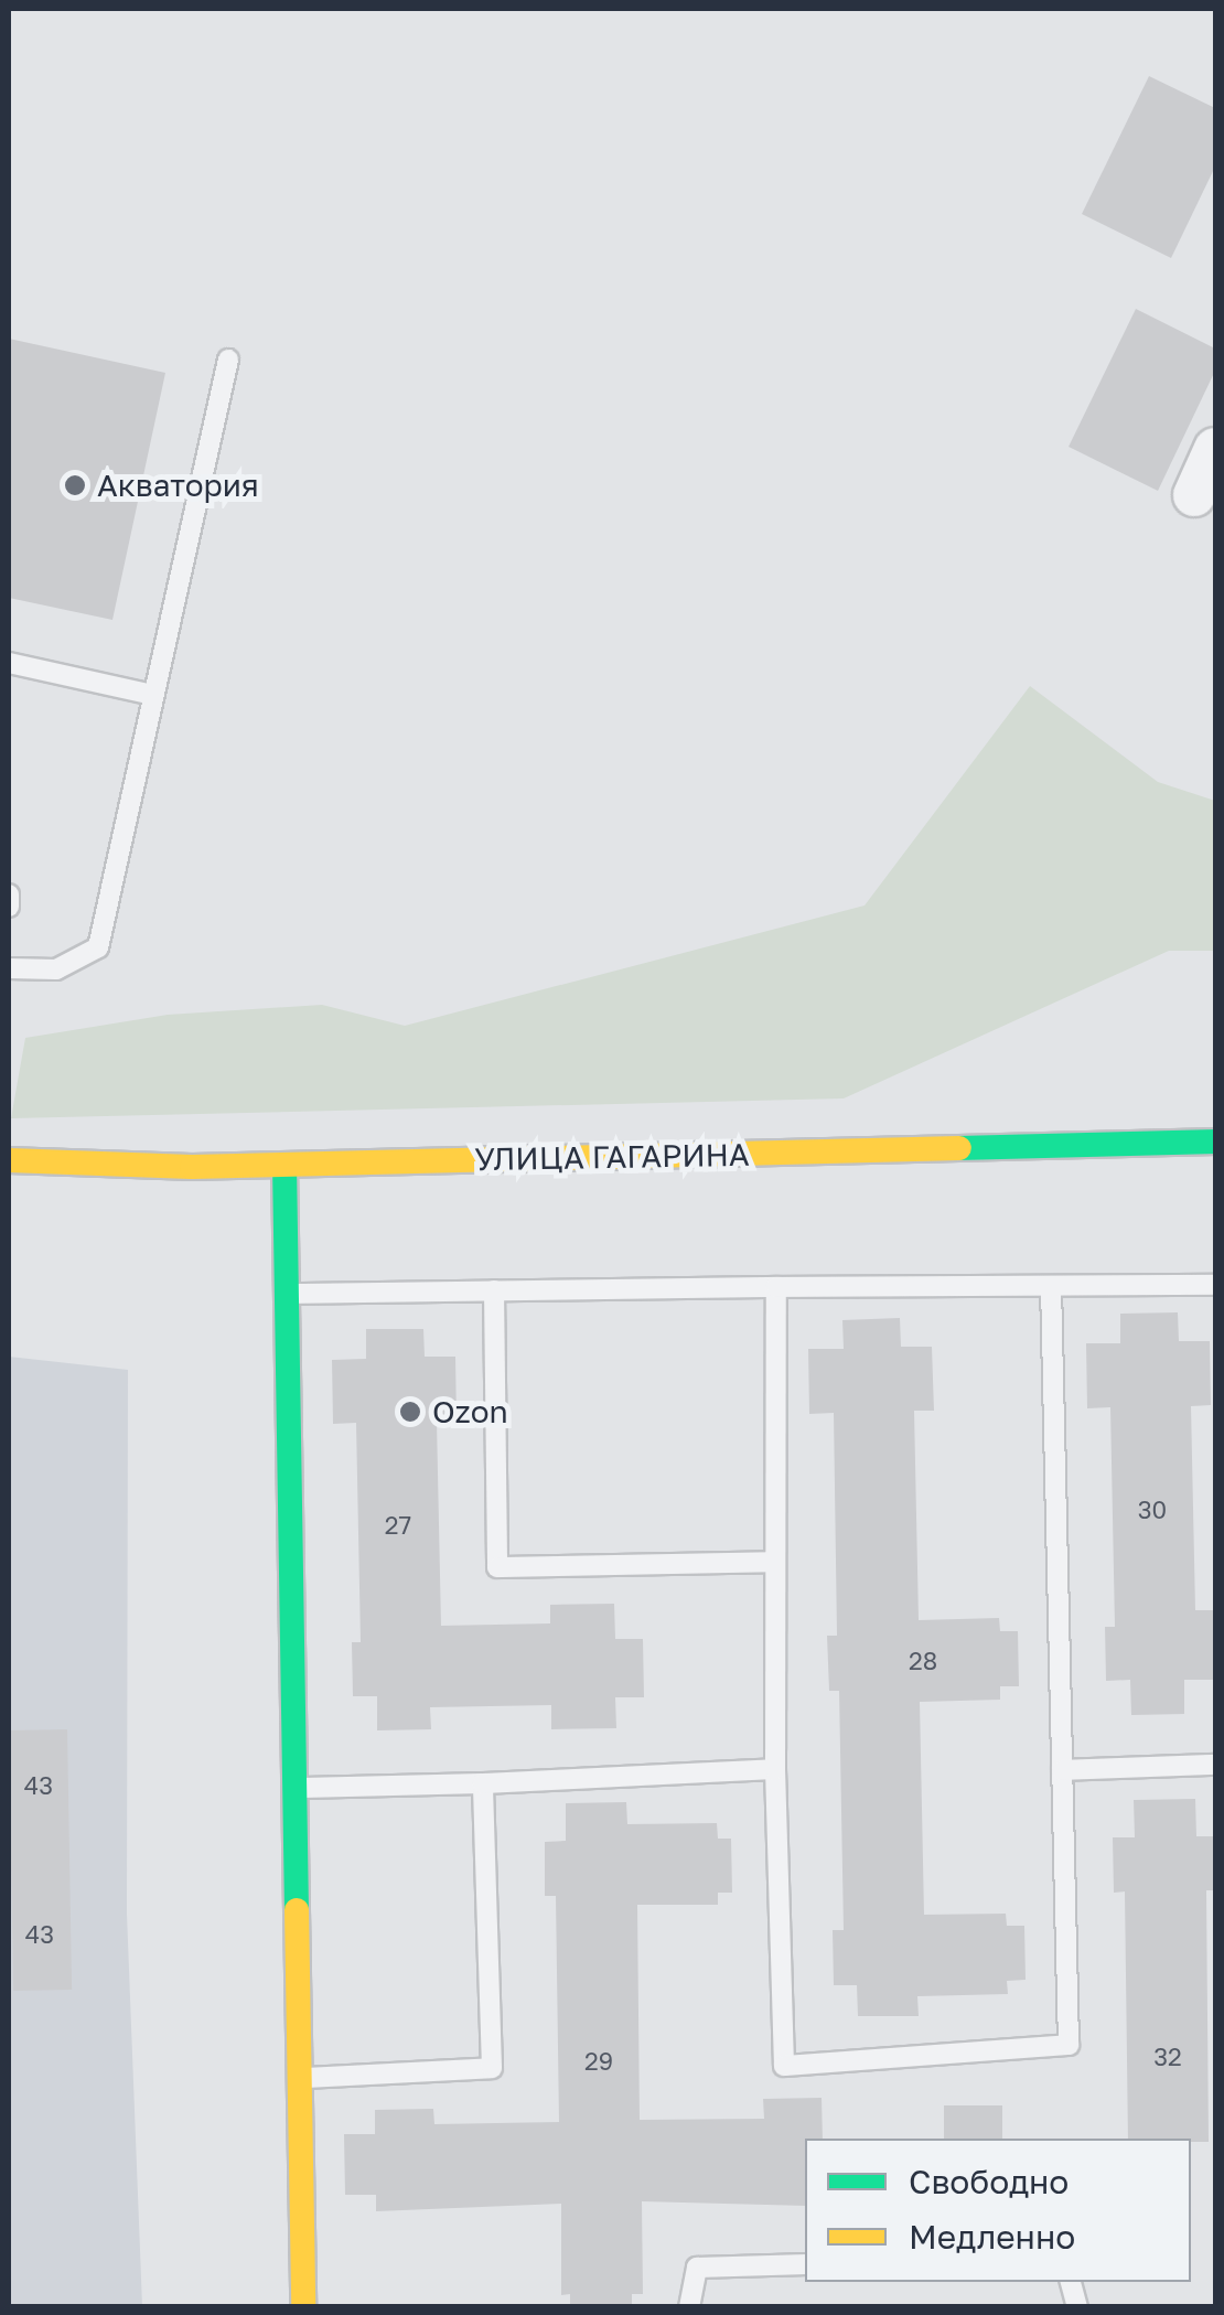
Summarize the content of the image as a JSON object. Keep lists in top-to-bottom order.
{
  "streets": {
    "street": ["УЛИЦА ГАГАРИНА"]
  },
  "places": ["Акватория", "Ozon"],
  "house_numbers": [
    "30",
    "27",
    "28",
    "43",
    "43",
    "32",
    "29"
  ],
  "legend": ["Свободно", "Медленно"]
}
